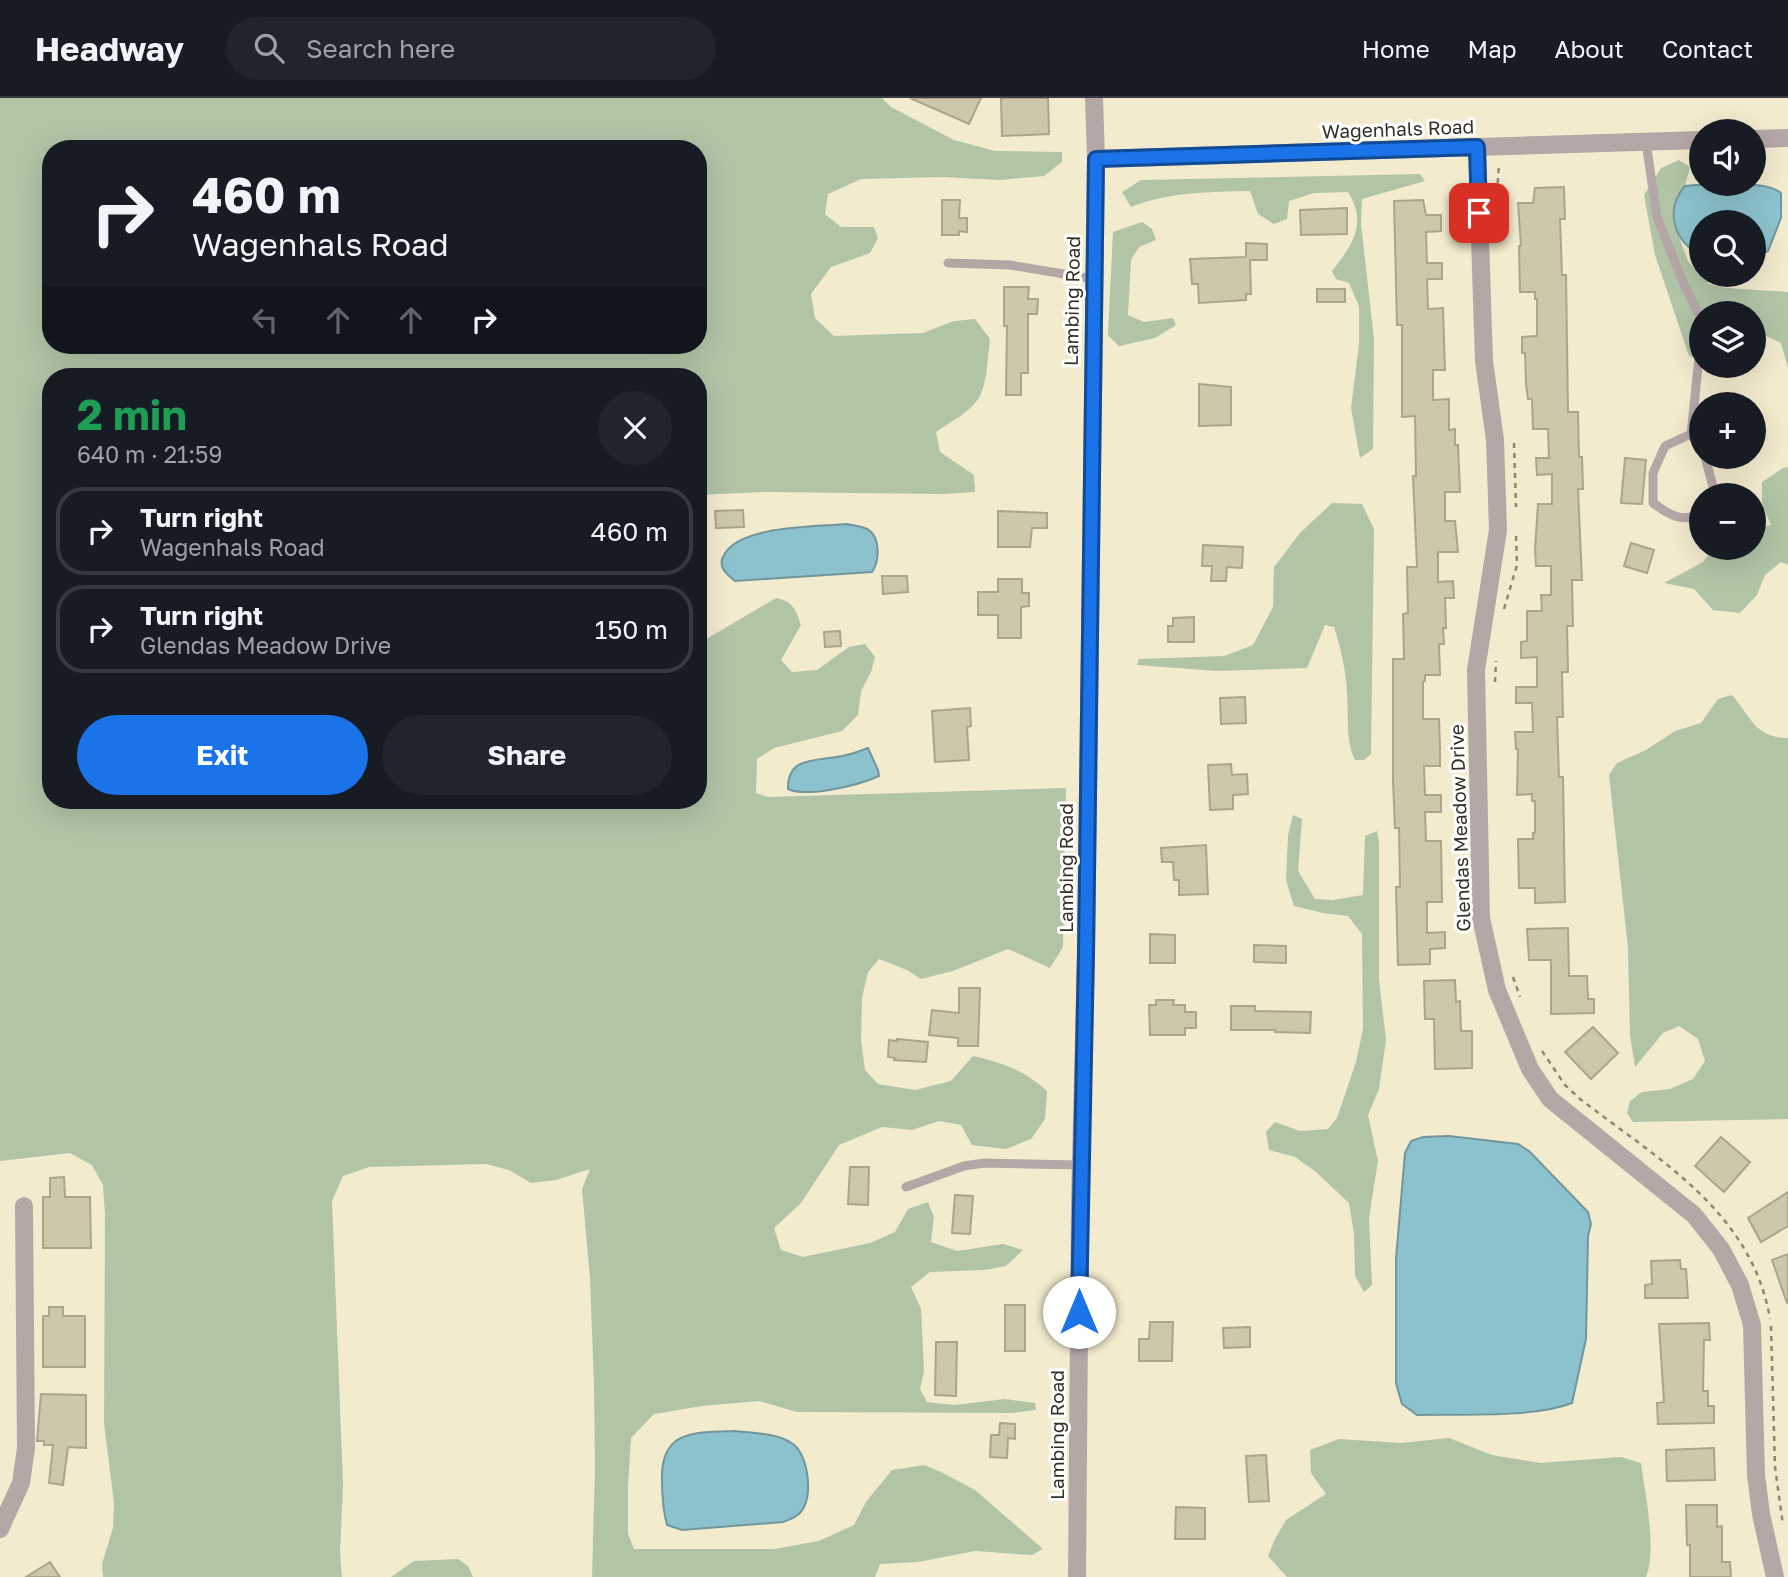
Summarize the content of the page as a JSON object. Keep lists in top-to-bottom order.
{
  "streets": {
    "street": ["Wagenhals Road", "Lambing Road", "Glendas Meadow Drive"]
  },
  "crossings": [
    ["Wagenhals Road", "Lambing Road"],
    ["Wagenhals Road", "Glendas Meadow Drive"]
  ],
  "page": {
    "header": "Headway",
    "search": "Search here",
    "nav": [
      "Home",
      "Map",
      "About",
      "Contact"
    ],
    "map_buttons": ["+", "−"],
    "turn": ["460 m", "Wagenhals Road"],
    "heading": ["2 min", "640 m · 21:59"],
    "list": [
      {
        "name": "Turn right",
        "note": "Wagenhals Road",
        "value": "460 m"
      },
      {
        "name": "Turn right",
        "note": "Glendas Meadow Drive",
        "value": "150 m"
      }
    ],
    "buttons": ["Exit", "Share"]
  }
}
